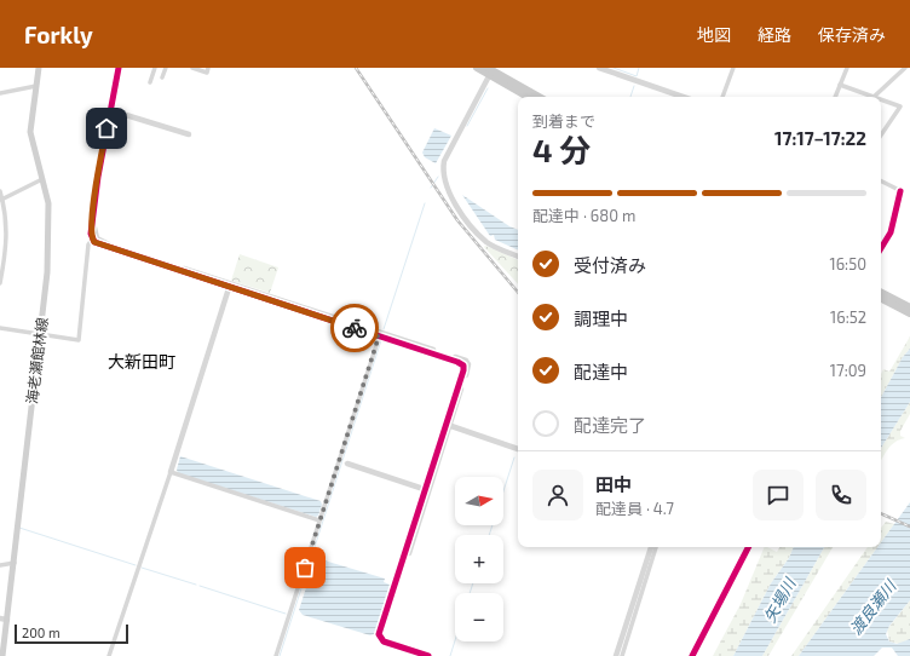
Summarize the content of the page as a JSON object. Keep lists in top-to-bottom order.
{
  "streets": {
    "main road": ["海老瀬館林線"]
  },
  "districts": ["大新田町"],
  "water": ["矢場川", "渡良瀬川"],
  "scale_bar": "200 m",
  "north": "right",
  "page": {
    "header": "Forkly",
    "nav": ["地図", "経路", "保存済み"],
    "heading": ["4 分", "到着まで", "17:17–17:22"],
    "panel": ["田中", "配達員 · 4.7"],
    "bar": "配達中 · 680 m",
    "list": [
      ["受付済み", "16:50"],
      ["調理中", "16:52"],
      ["配達中", "17:09"],
      "配達完了"
    ],
    "map_buttons": ["+", "−"],
    "scale": "200 m"
  }
}
